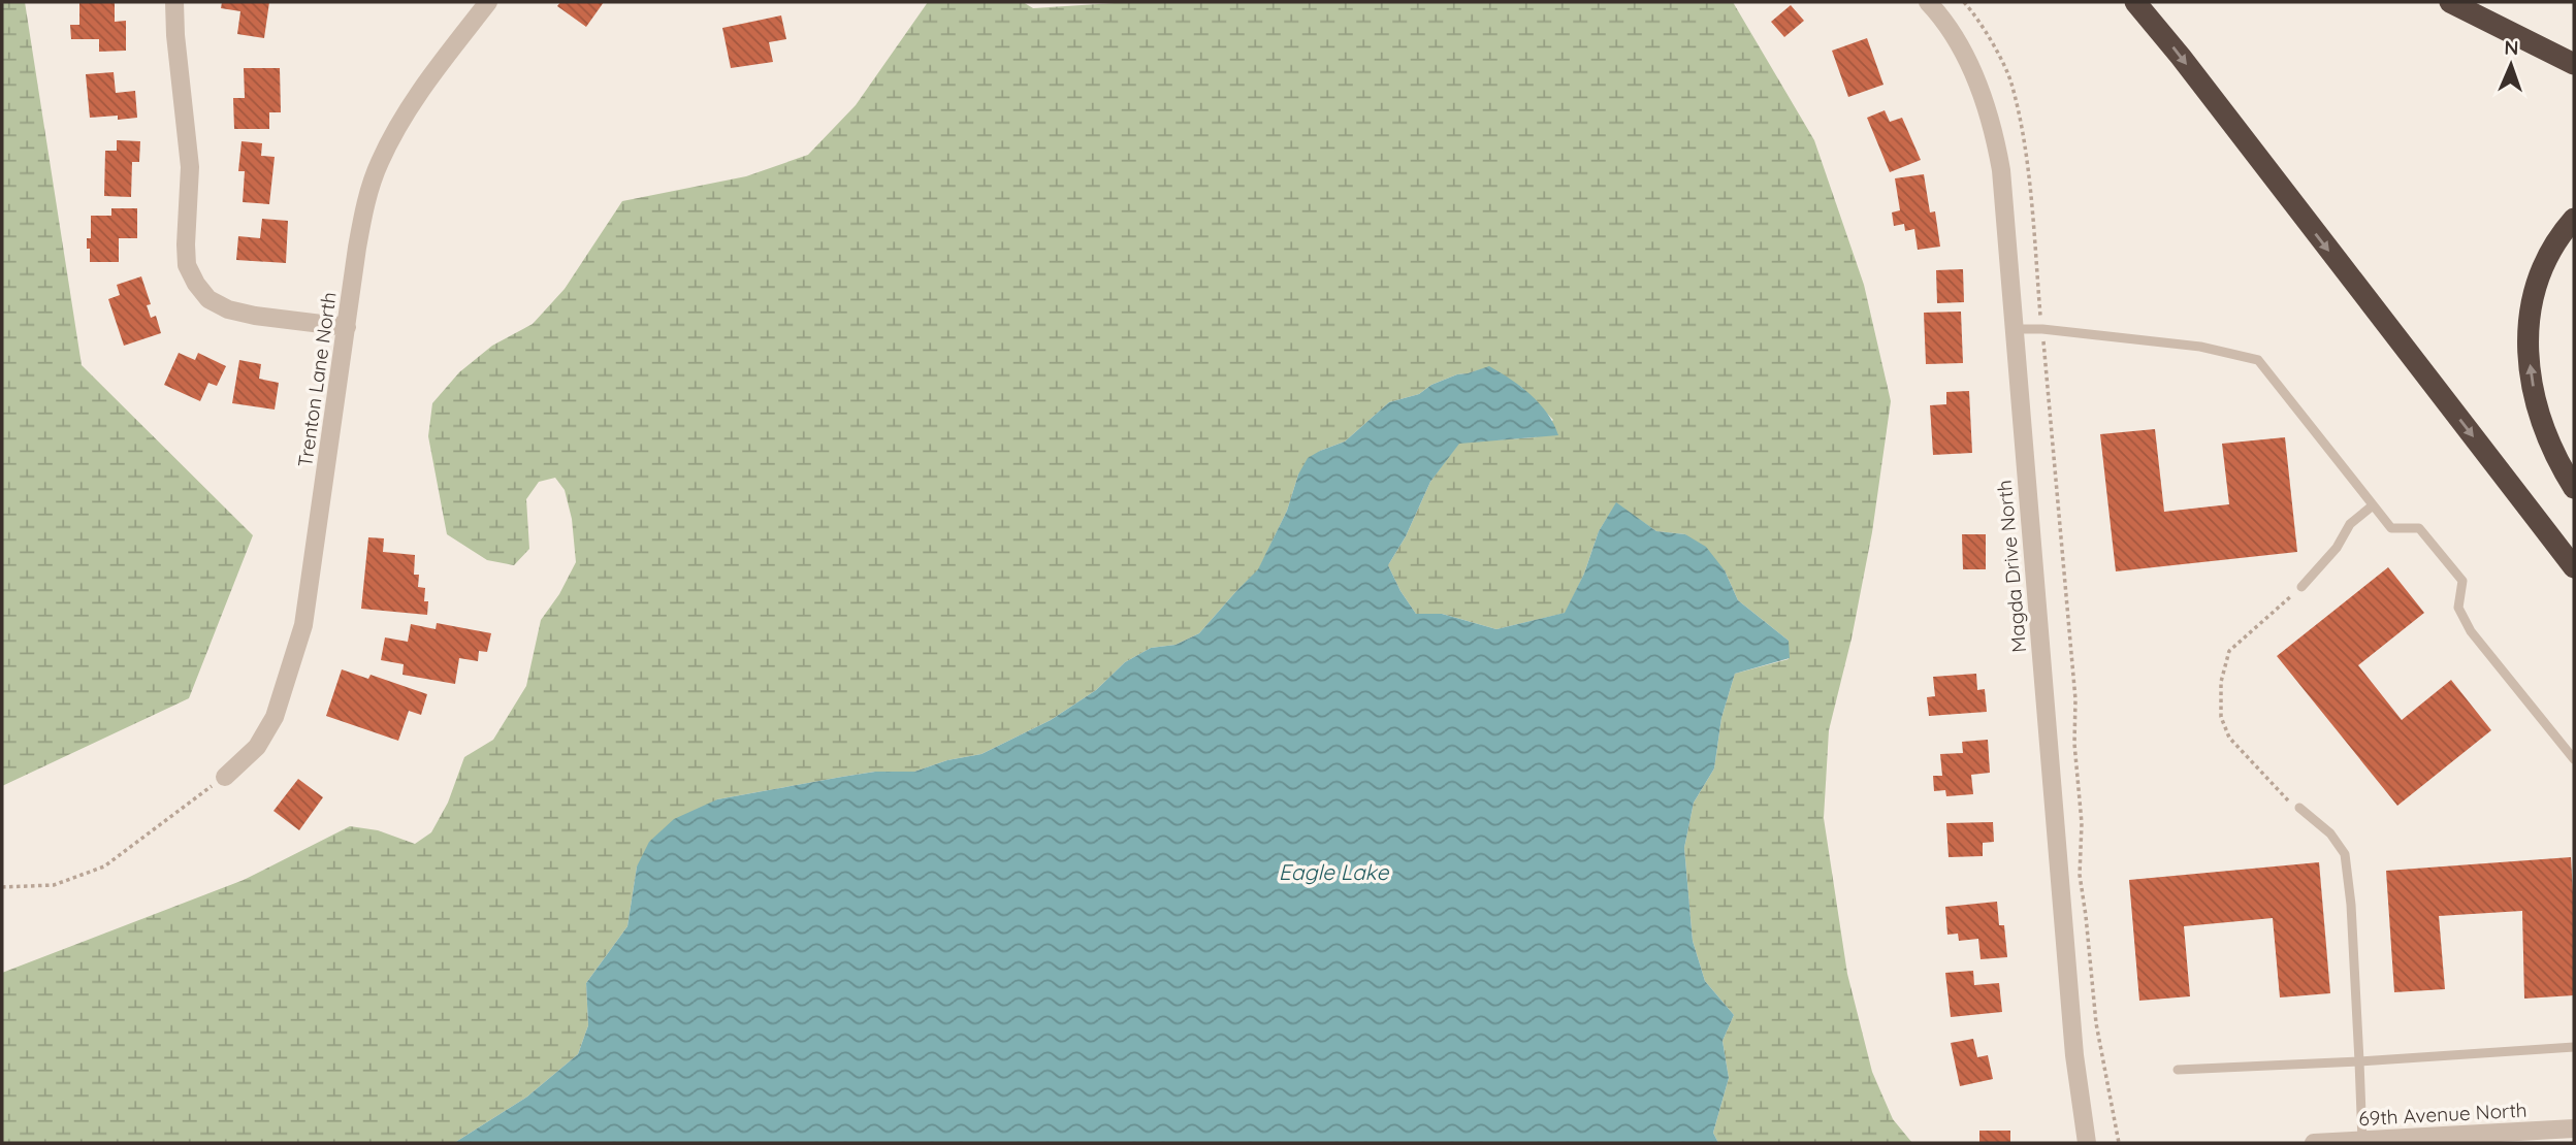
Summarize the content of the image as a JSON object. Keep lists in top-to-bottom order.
{
  "streets": {
    "street": ["Trenton Lane North", "Magda Drive North", "69th Avenue North"]
  },
  "water": ["Eagle Lake"],
  "north": "top"
}
